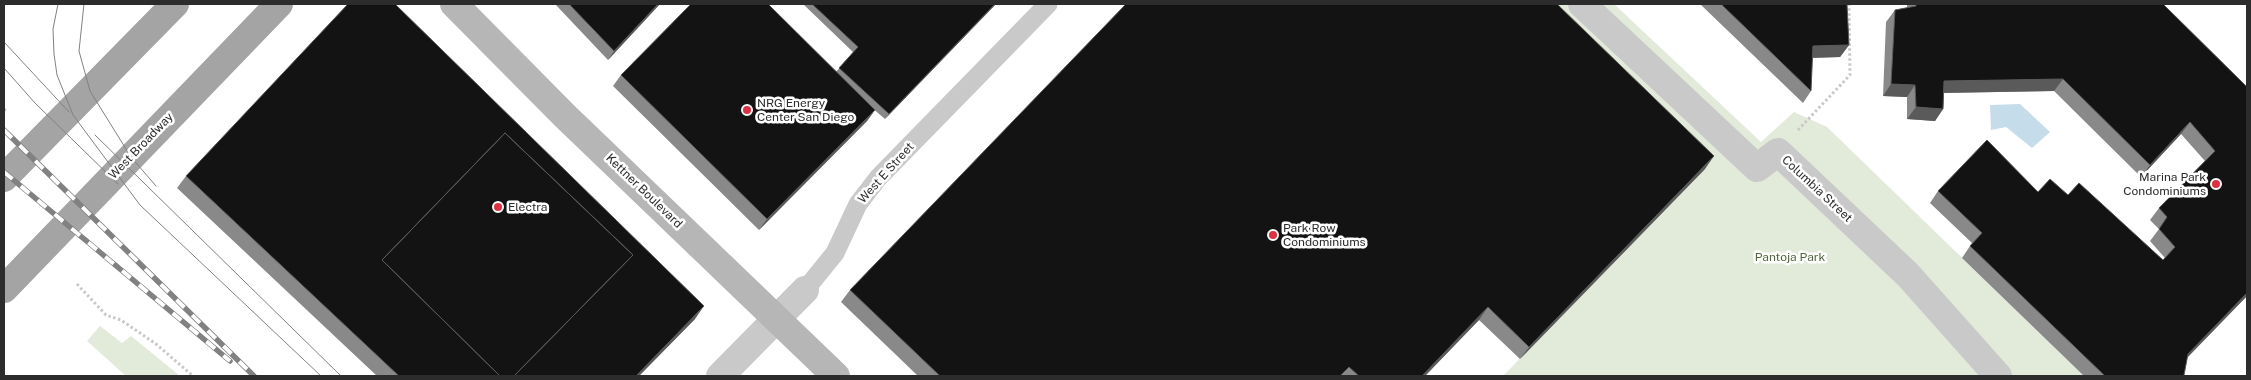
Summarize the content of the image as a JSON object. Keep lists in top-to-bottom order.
{
  "streets": {
    "main road": ["West Broadway", "Kettner Boulevard"],
    "street": ["West E Street", "Columbia Street"]
  },
  "crossings": [
    ["West E Street", "Kettner Boulevard"]
  ],
  "parks": ["Pantoja Park"],
  "places": [
    "NRG Energy Center San Diego",
    "Marina Park Condominiums",
    "Electra",
    "Park Row Condominiums"
  ]
}
